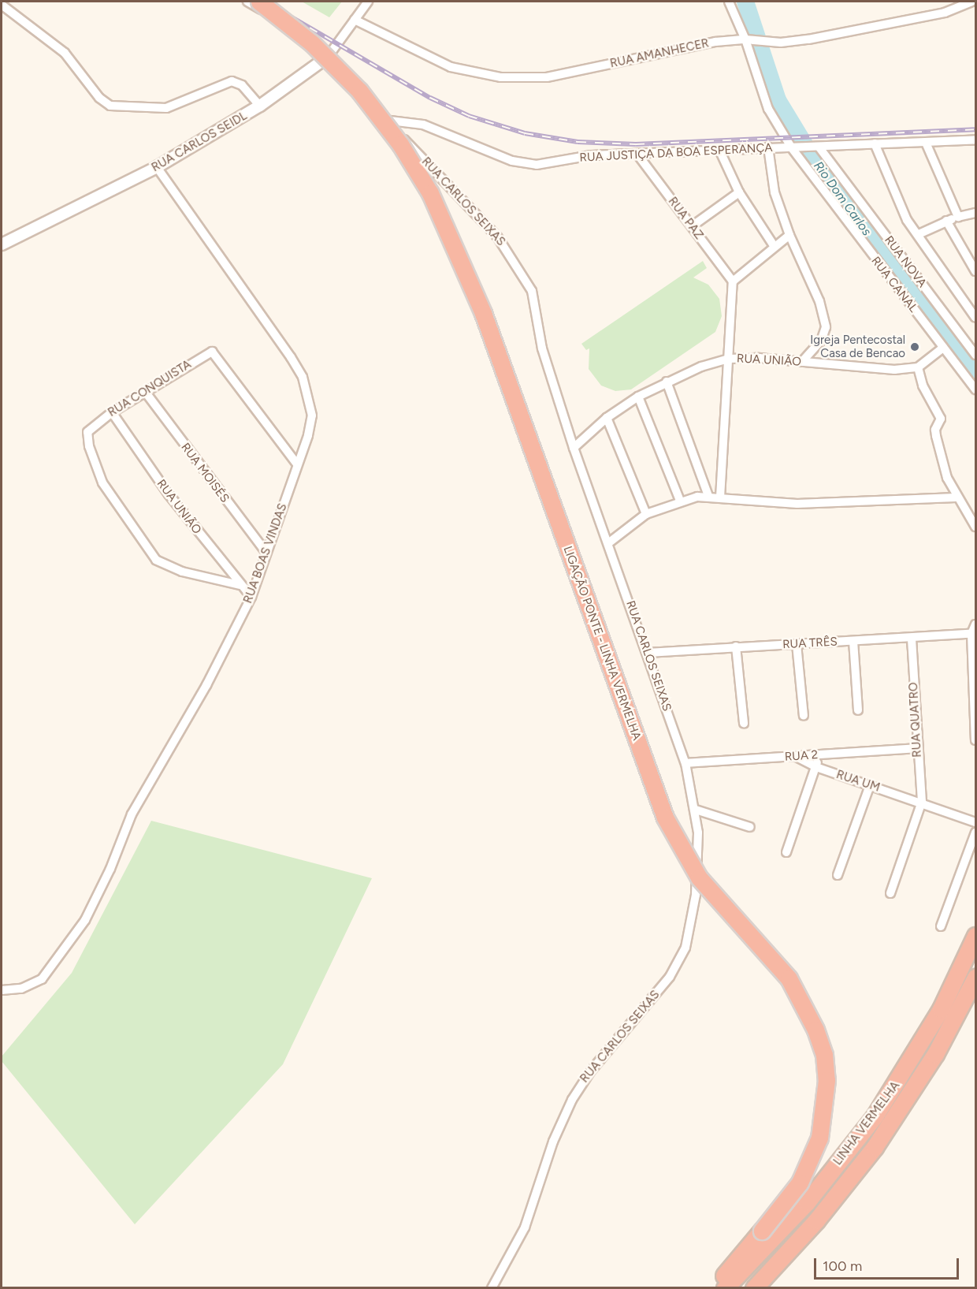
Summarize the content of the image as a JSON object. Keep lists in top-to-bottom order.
{
  "streets": {
    "highway": ["LIGAÇÃO PONTE - LINHA VERMELHA", "LINHA VERMELHA"],
    "street": [
      "RUA AMANHECER",
      "RUA CARLOS SEIDL",
      "RUA JUSTIÇA DA BOA ESPERANÇA",
      "RUA CARLOS SEIXAS",
      "RUA PAZ",
      "RUA NOVA",
      "RUA CANAL",
      "RUA UNIÃO",
      "RUA CONQUISTA",
      "RUA MOISÉS",
      "RUA BOAS VINDAS",
      "RUA TRÊS",
      "RUA QUATRO",
      "RUA 2",
      "RUA UM"
    ]
  },
  "crossings": [
    ["RUA AMANHECER", "RUA CARLOS SEIDL"],
    ["RUA AMANHECER", "RUA CANAL"],
    ["RUA CARLOS SEIDL", "RUA CARLOS SEIXAS"],
    ["RUA CARLOS SEIDL", "RUA BOAS VINDAS"],
    ["RUA JUSTIÇA DA BOA ESPERANÇA", "RUA CARLOS SEIXAS"],
    ["RUA JUSTIÇA DA BOA ESPERANÇA", "RUA PAZ"],
    ["RUA JUSTIÇA DA BOA ESPERANÇA", "RUA NOVA"],
    ["RUA JUSTIÇA DA BOA ESPERANÇA", "RUA CANAL"],
    ["RUA CARLOS SEIXAS", "RUA TRÊS"],
    ["RUA CARLOS SEIXAS", "RUA 2"],
    ["RUA UNIÃO", "RUA CONQUISTA"],
    ["RUA UNIÃO", "RUA BOAS VINDAS"],
    ["RUA CONQUISTA", "RUA MOISÉS"],
    ["RUA CONQUISTA", "RUA BOAS VINDAS"],
    ["RUA MOISÉS", "RUA BOAS VINDAS"],
    ["RUA TRÊS", "RUA QUATRO"],
    ["RUA QUATRO", "RUA 2"],
    ["RUA QUATRO", "RUA UM"],
    ["RUA 2", "RUA UM"]
  ],
  "water": ["Rio Dom Carlos"],
  "places": ["Igreja Pentecostal Casa de Bencao"],
  "scale_bar": "100 m"
}
